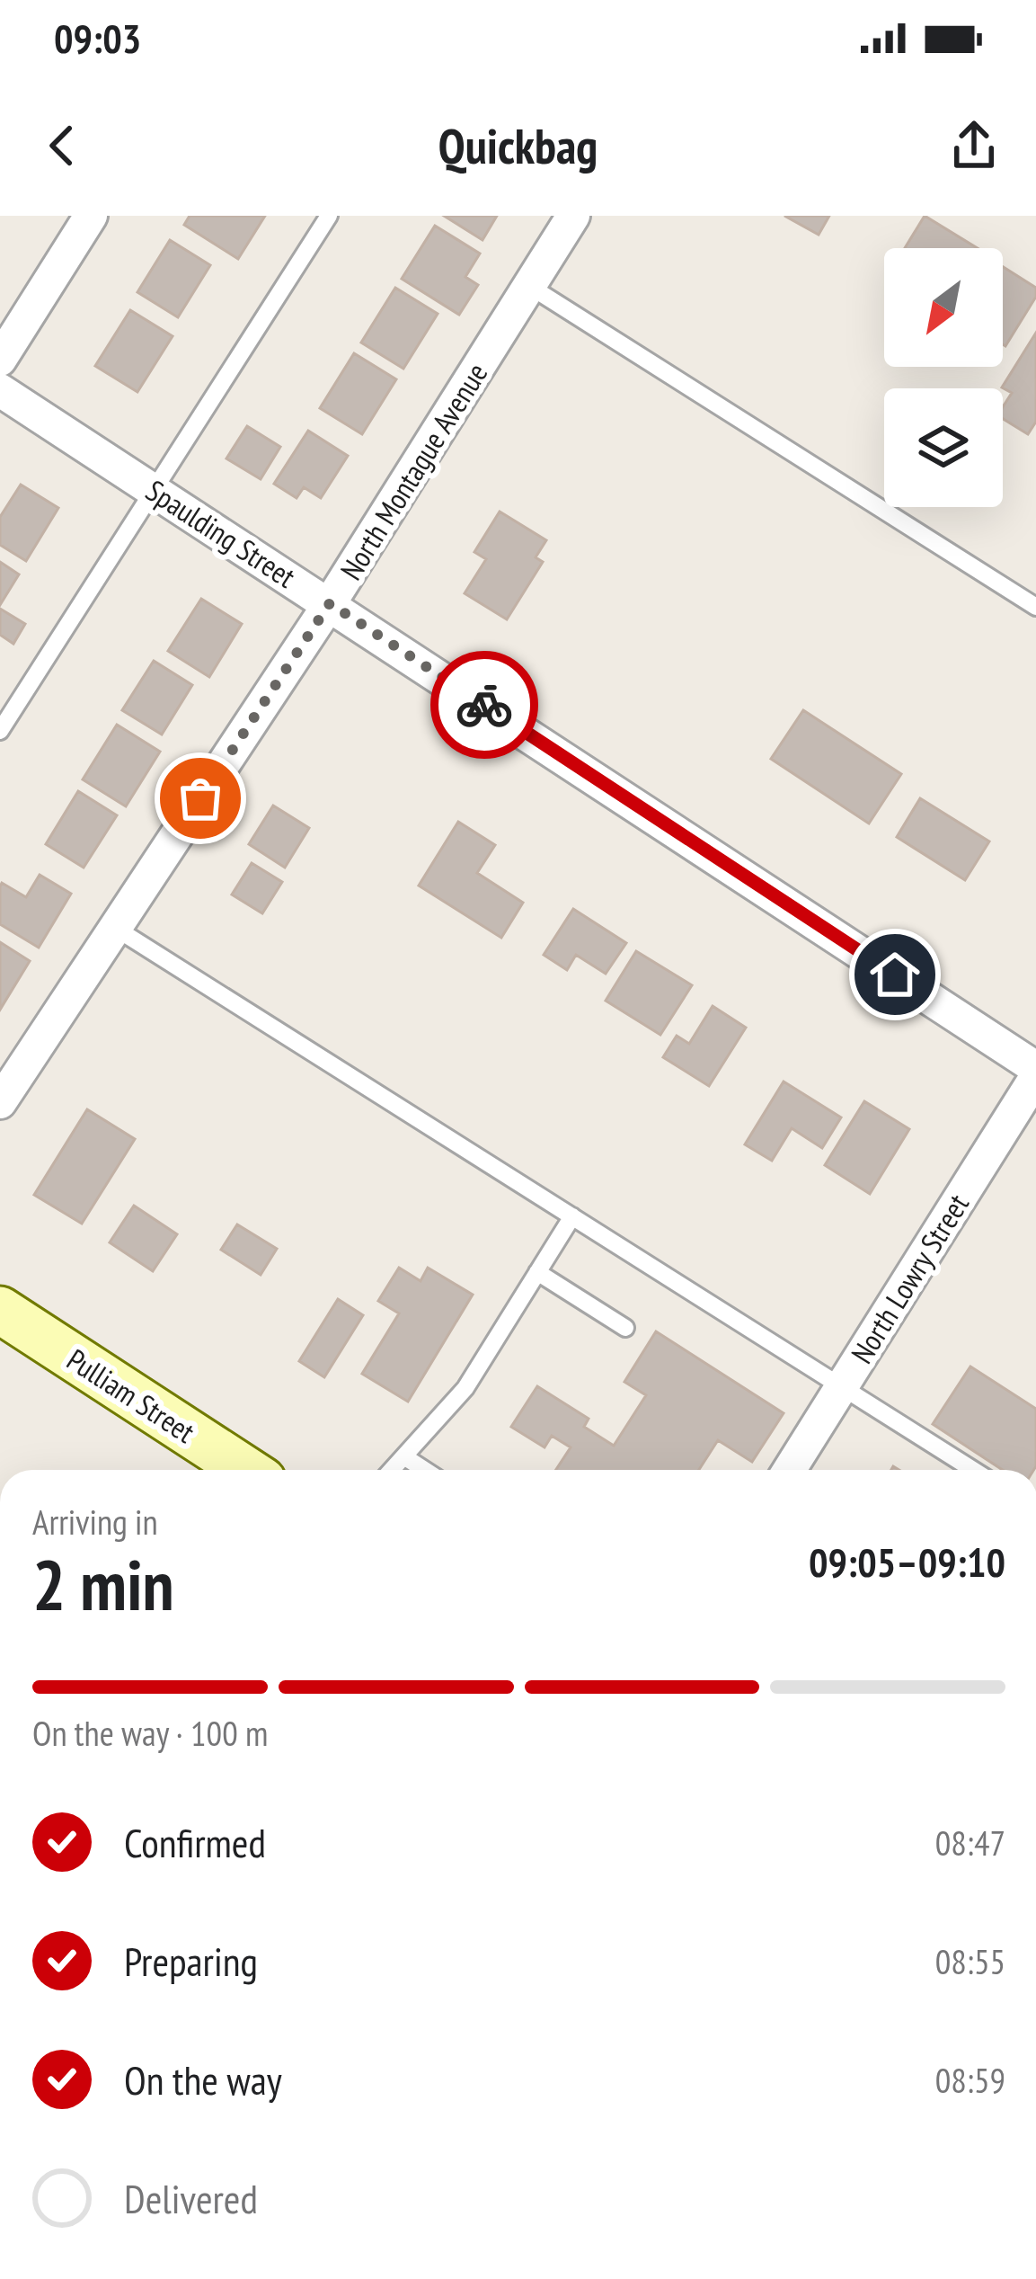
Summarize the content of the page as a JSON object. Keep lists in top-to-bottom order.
{
  "streets": {
    "main road": ["Pulliam Street"],
    "street": ["North Montague Avenue", "Spaulding Street", "North Lowry Street"]
  },
  "crossings": [
    ["North Montague Avenue", "Spaulding Street"]
  ],
  "north": "bottom left",
  "page": {
    "status": "09:03",
    "header": "Quickbag",
    "heading": ["2 min", "Arriving in", "09:05–09:10"],
    "bar": "On the way · 100 m",
    "list": [
      ["Confirmed", "08:47"],
      ["Preparing", "08:55"],
      ["On the way", "08:59"],
      "Delivered"
    ]
  }
}
